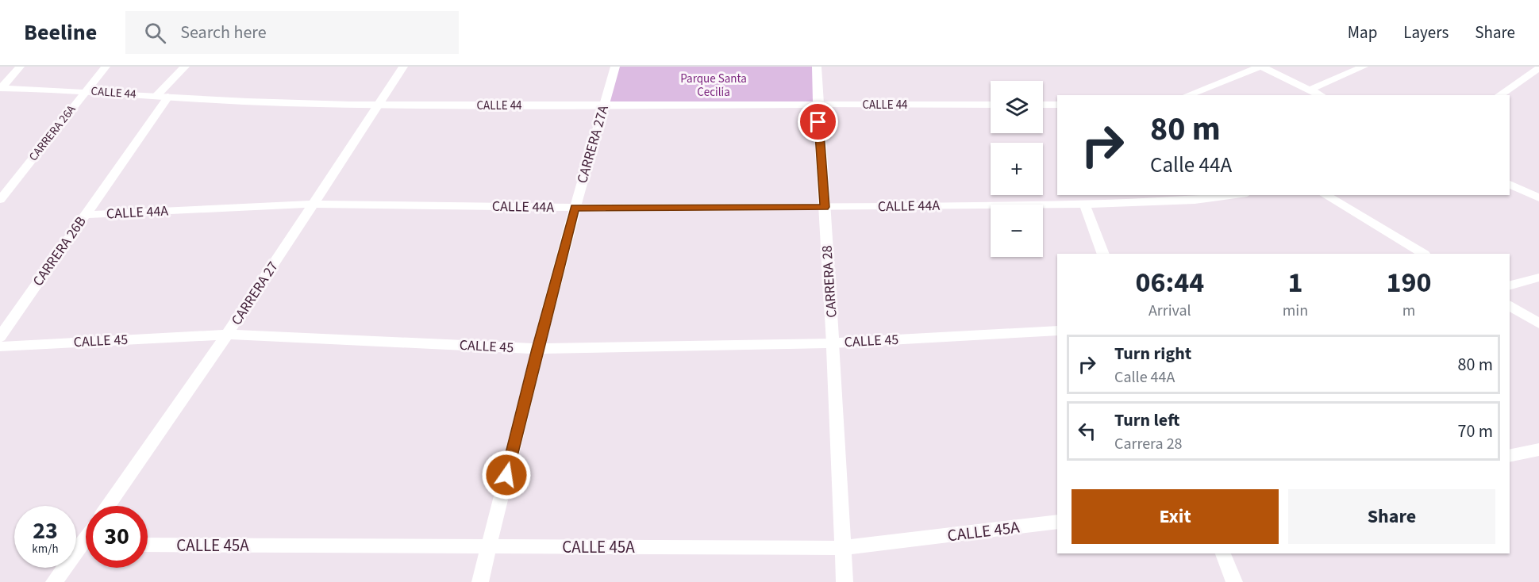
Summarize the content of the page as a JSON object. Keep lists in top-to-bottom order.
{
  "streets": {
    "street": [
      "CALLE 44",
      "CARRERA 26A",
      "CARRERA 27A",
      "CALLE 44A",
      "CARRERA 26B",
      "CARRERA 28",
      "CARRERA 27",
      "CALLE 45",
      "CALLE 45A"
    ]
  },
  "crossings": [
    ["CALLE 44", "CARRERA 26A"],
    ["CALLE 44", "CARRERA 27A"],
    ["CALLE 44", "CARRERA 26B"],
    ["CALLE 44", "CARRERA 28"],
    ["CALLE 44", "CARRERA 27"],
    ["CARRERA 27A", "CALLE 44A"],
    ["CARRERA 27A", "CALLE 45"],
    ["CARRERA 27A", "CALLE 45A"],
    ["CALLE 44A", "CARRERA 26B"],
    ["CALLE 44A", "CARRERA 28"],
    ["CALLE 44A", "CARRERA 27"],
    ["CARRERA 28", "CALLE 45"],
    ["CARRERA 28", "CALLE 45A"],
    ["CARRERA 27", "CALLE 45"]
  ],
  "parks": ["Parque Santa Cecilia"],
  "page": {
    "header": "Beeline",
    "search": "Search here",
    "nav": ["Map", "Layers", "Share"],
    "map_buttons": ["+", "−"],
    "turn": ["80 m", "Calle 44A"],
    "eta": [
      "06:44",
      "Arrival",
      "1",
      "min",
      "190",
      "m"
    ],
    "list": [
      {
        "name": "Turn right",
        "note": "Calle 44A",
        "value": "80 m"
      },
      {
        "name": "Turn left",
        "note": "Carrera 28",
        "value": "70 m"
      }
    ],
    "buttons": ["Exit", "Share"],
    "speed": "23 km/h",
    "limit": "30"
  }
}
